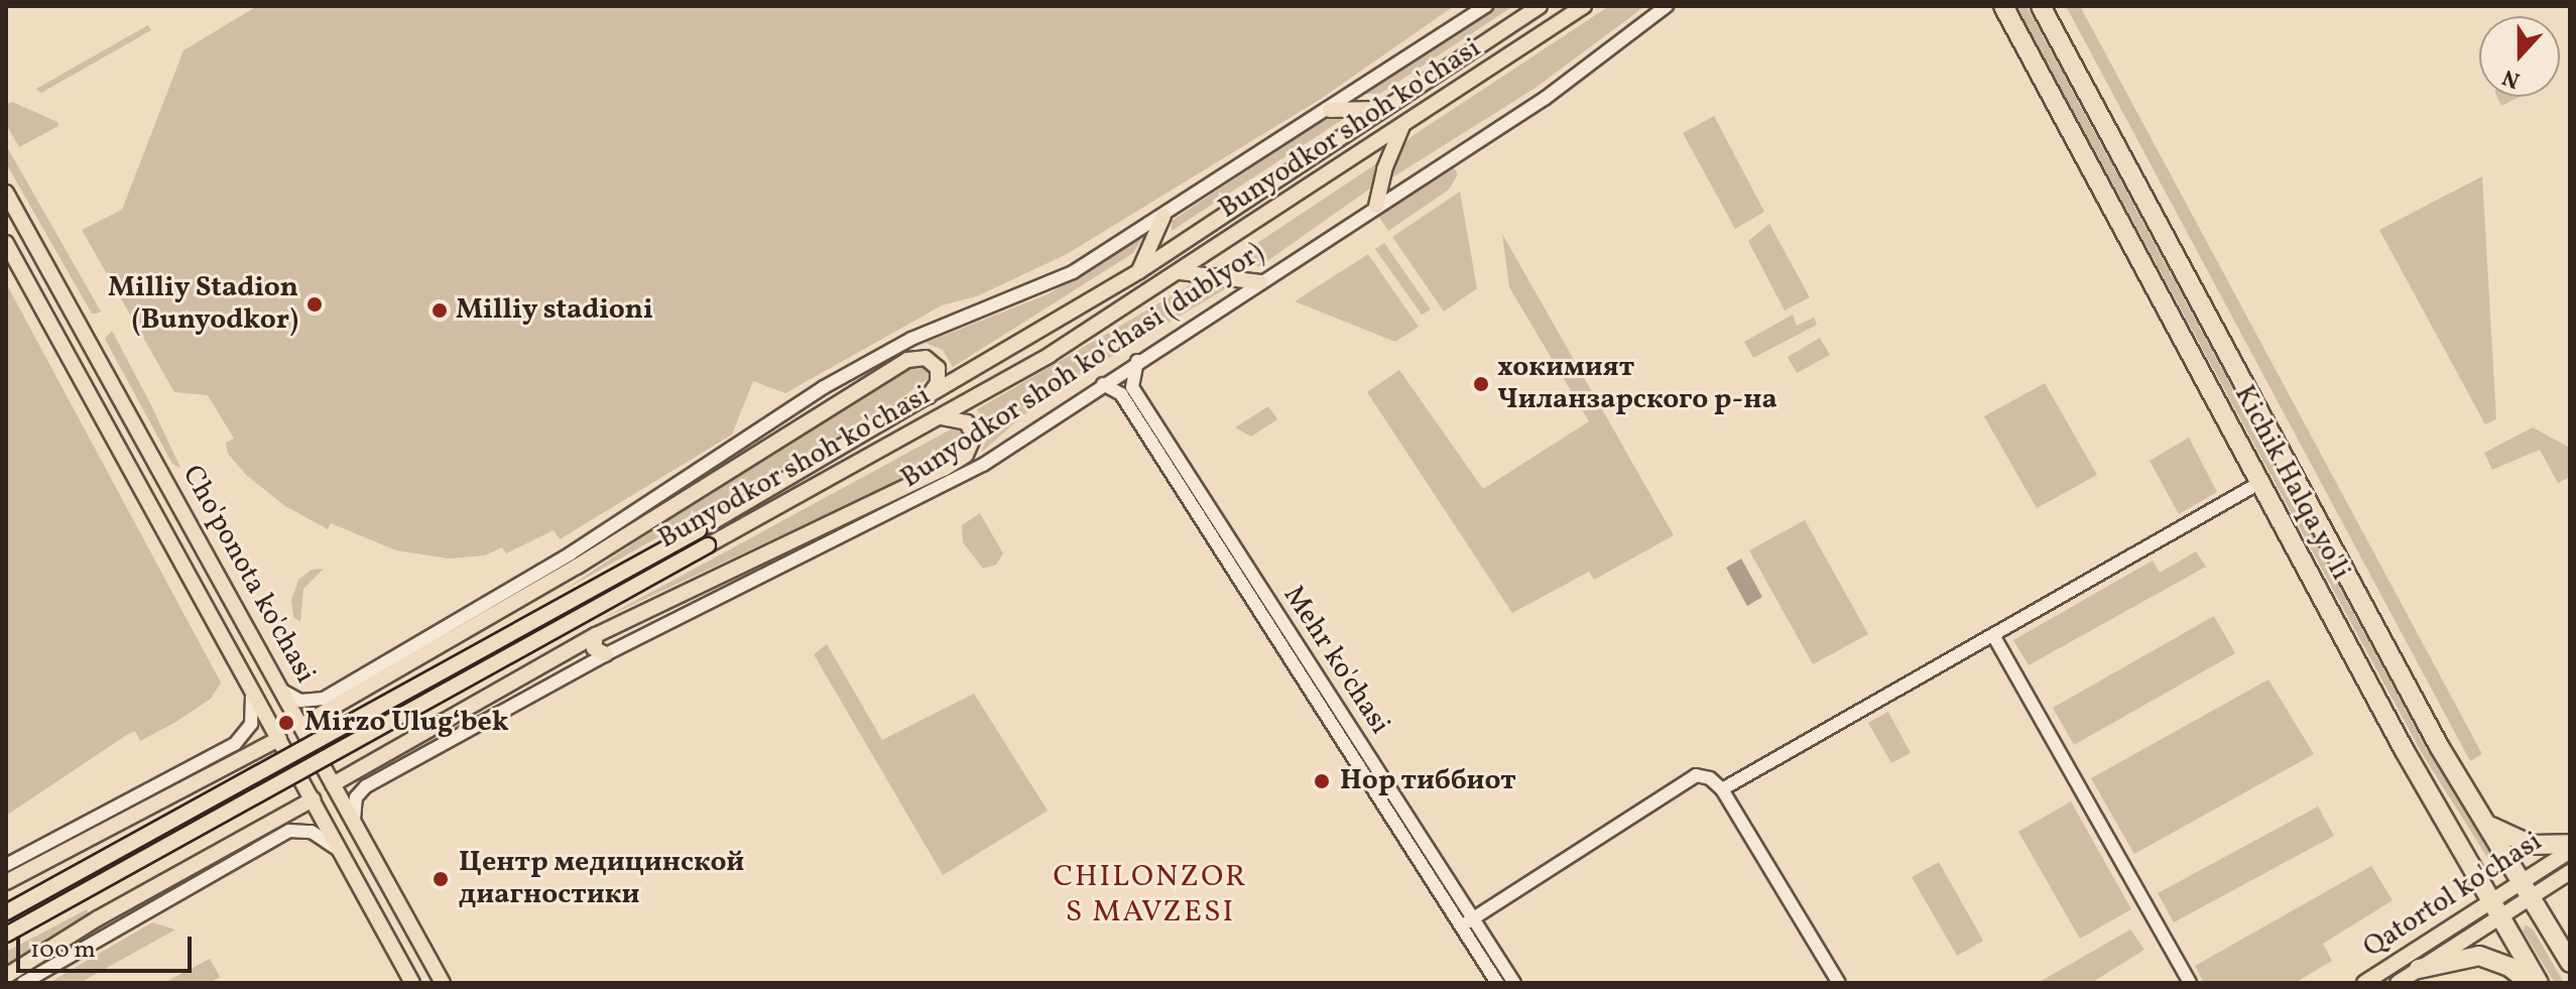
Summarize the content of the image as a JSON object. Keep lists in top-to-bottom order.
{
  "streets": {
    "highway": ["Kichik Halqa yo'li"],
    "main road": ["Bunyodkor shoh ko'chasi", "Cho'ponota ko'chasi", "Qatortol ko'chasi"],
    "street": ["Bunyodkor shoh koʻchasi (dublyor)", "Mehr ko'chasi"]
  },
  "crossings": [
    ["Bunyodkor shoh koʻchasi (dublyor)", "Cho'ponota ko'chasi"],
    ["Bunyodkor shoh koʻchasi (dublyor)", "Mehr ko'chasi"],
    ["Kichik Halqa yo'li", "Qatortol ko'chasi"]
  ],
  "districts": ["CHILONZOR S MAVZESI"],
  "places": [
    "Milliy Stadion (Bunyodkor)",
    "Milliy stadioni",
    "хокимият Чиланзарского р-на",
    "Mirzo Ulugʻbek",
    "Нор тиббиот",
    "Центр медицинской диагностики"
  ],
  "scale_bar": "100 m",
  "north": "bottom"
}
